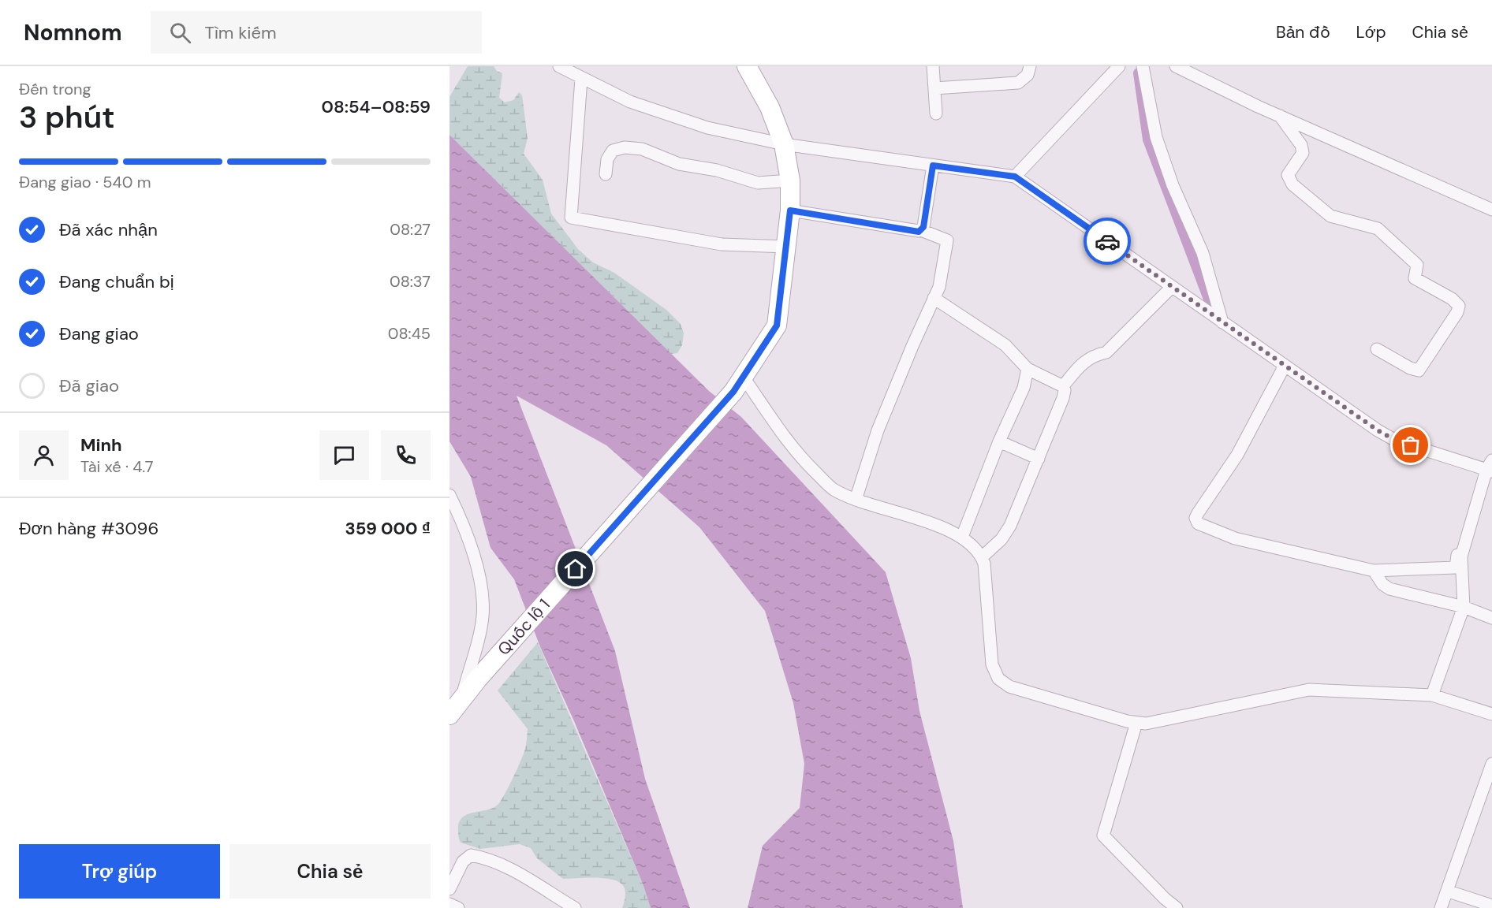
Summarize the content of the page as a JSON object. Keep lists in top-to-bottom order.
{
  "streets": {
    "main road": ["Quốc lộ 1"]
  },
  "page": {
    "header": "Nomnom",
    "search": "Tìm kiếm",
    "nav": ["Bản đồ", "Lớp", "Chia sẻ"],
    "heading": ["3 phút", "Đến trong", "08:54–08:59"],
    "panel": [
      "Minh",
      "Tài xế · 4.7",
      "Đơn hàng #3096",
      "359 000 ₫"
    ],
    "bar": "Đang giao · 540 m",
    "list": [
      ["Đã xác nhận", "08:27"],
      ["Đang chuẩn bị", "08:37"],
      ["Đang giao", "08:45"],
      "Đã giao"
    ],
    "buttons": ["Trợ giúp", "Chia sẻ"]
  }
}
